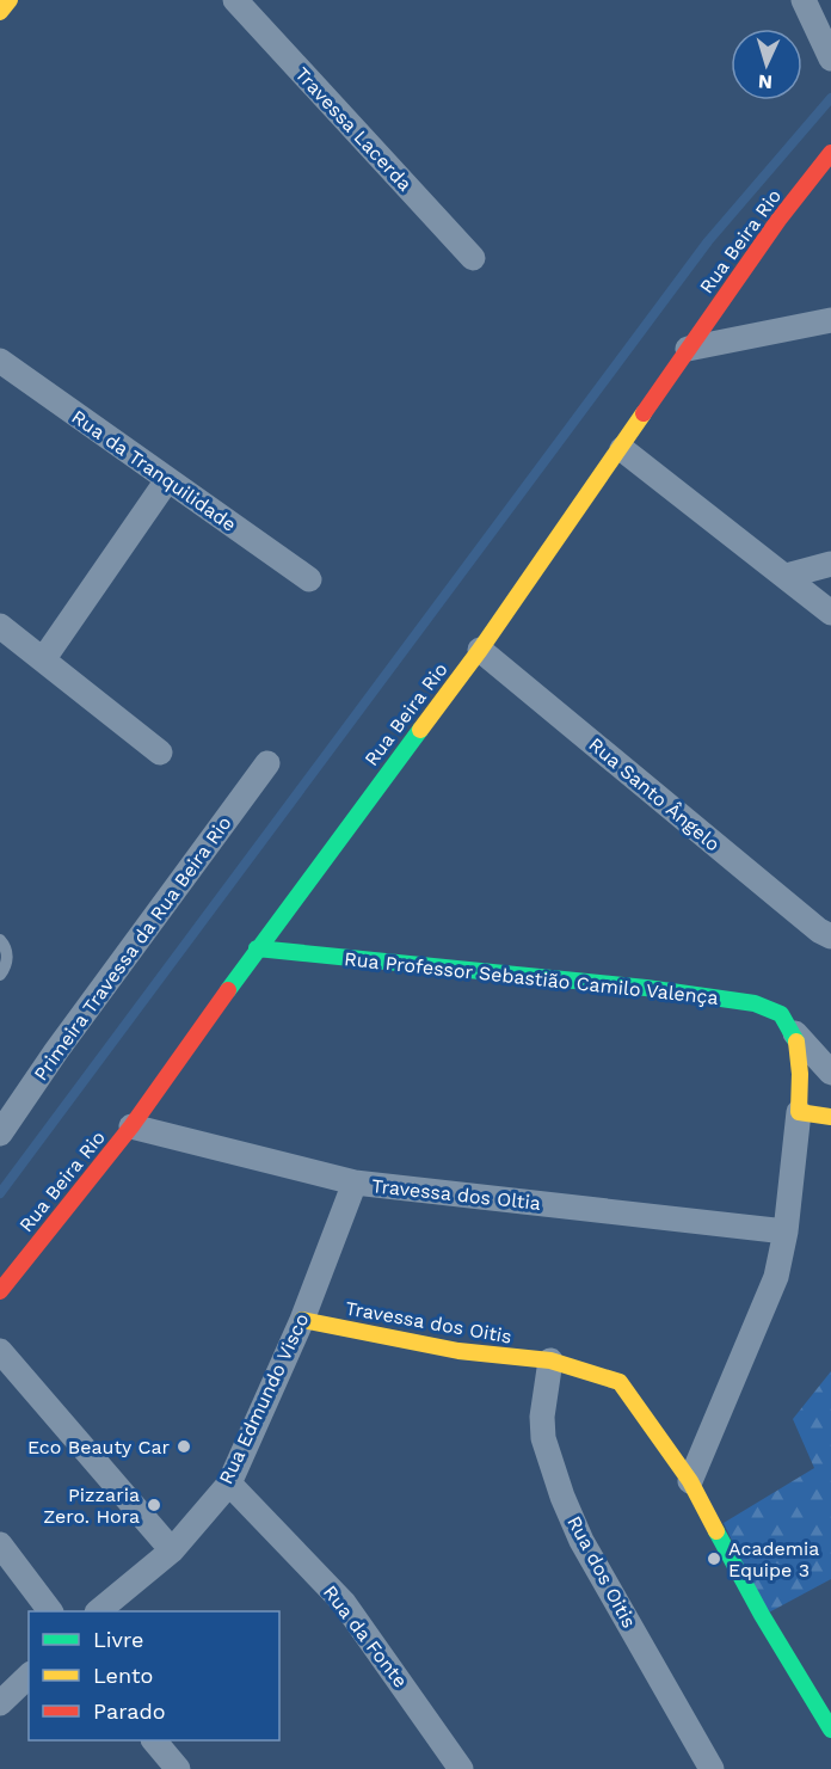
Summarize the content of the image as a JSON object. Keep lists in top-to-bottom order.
{
  "streets": {
    "street": [
      "Travessa Lacerda",
      "Rua Beira Rio",
      "Rua da Tranquilidade",
      "Rua Santo Ângelo",
      "Primeira Travessa da Rua Beira Rio",
      "Rua Professor Sebastião Camilo Valença",
      "Travessa dos Oltia",
      "Travessa dos Oitis",
      "Rua Edmundo Visco",
      "Rua dos Oitis",
      "Rua da Fonte"
    ]
  },
  "crossings": [
    ["Rua Beira Rio", "Rua Santo Ângelo"],
    ["Rua Beira Rio", "Rua Professor Sebastião Camilo Valença"],
    ["Rua Beira Rio", "Travessa dos Oltia"],
    ["Travessa dos Oltia", "Rua Edmundo Visco"],
    ["Travessa dos Oitis", "Rua Edmundo Visco"],
    ["Travessa dos Oitis", "Rua dos Oitis"],
    ["Rua Edmundo Visco", "Rua da Fonte"]
  ],
  "places": ["Eco Beauty Car", "Pizzaria Zero. Hora", "Academia Equipe 3"],
  "legend": ["Livre", "Lento", "Parado"],
  "north": "bottom"
}
